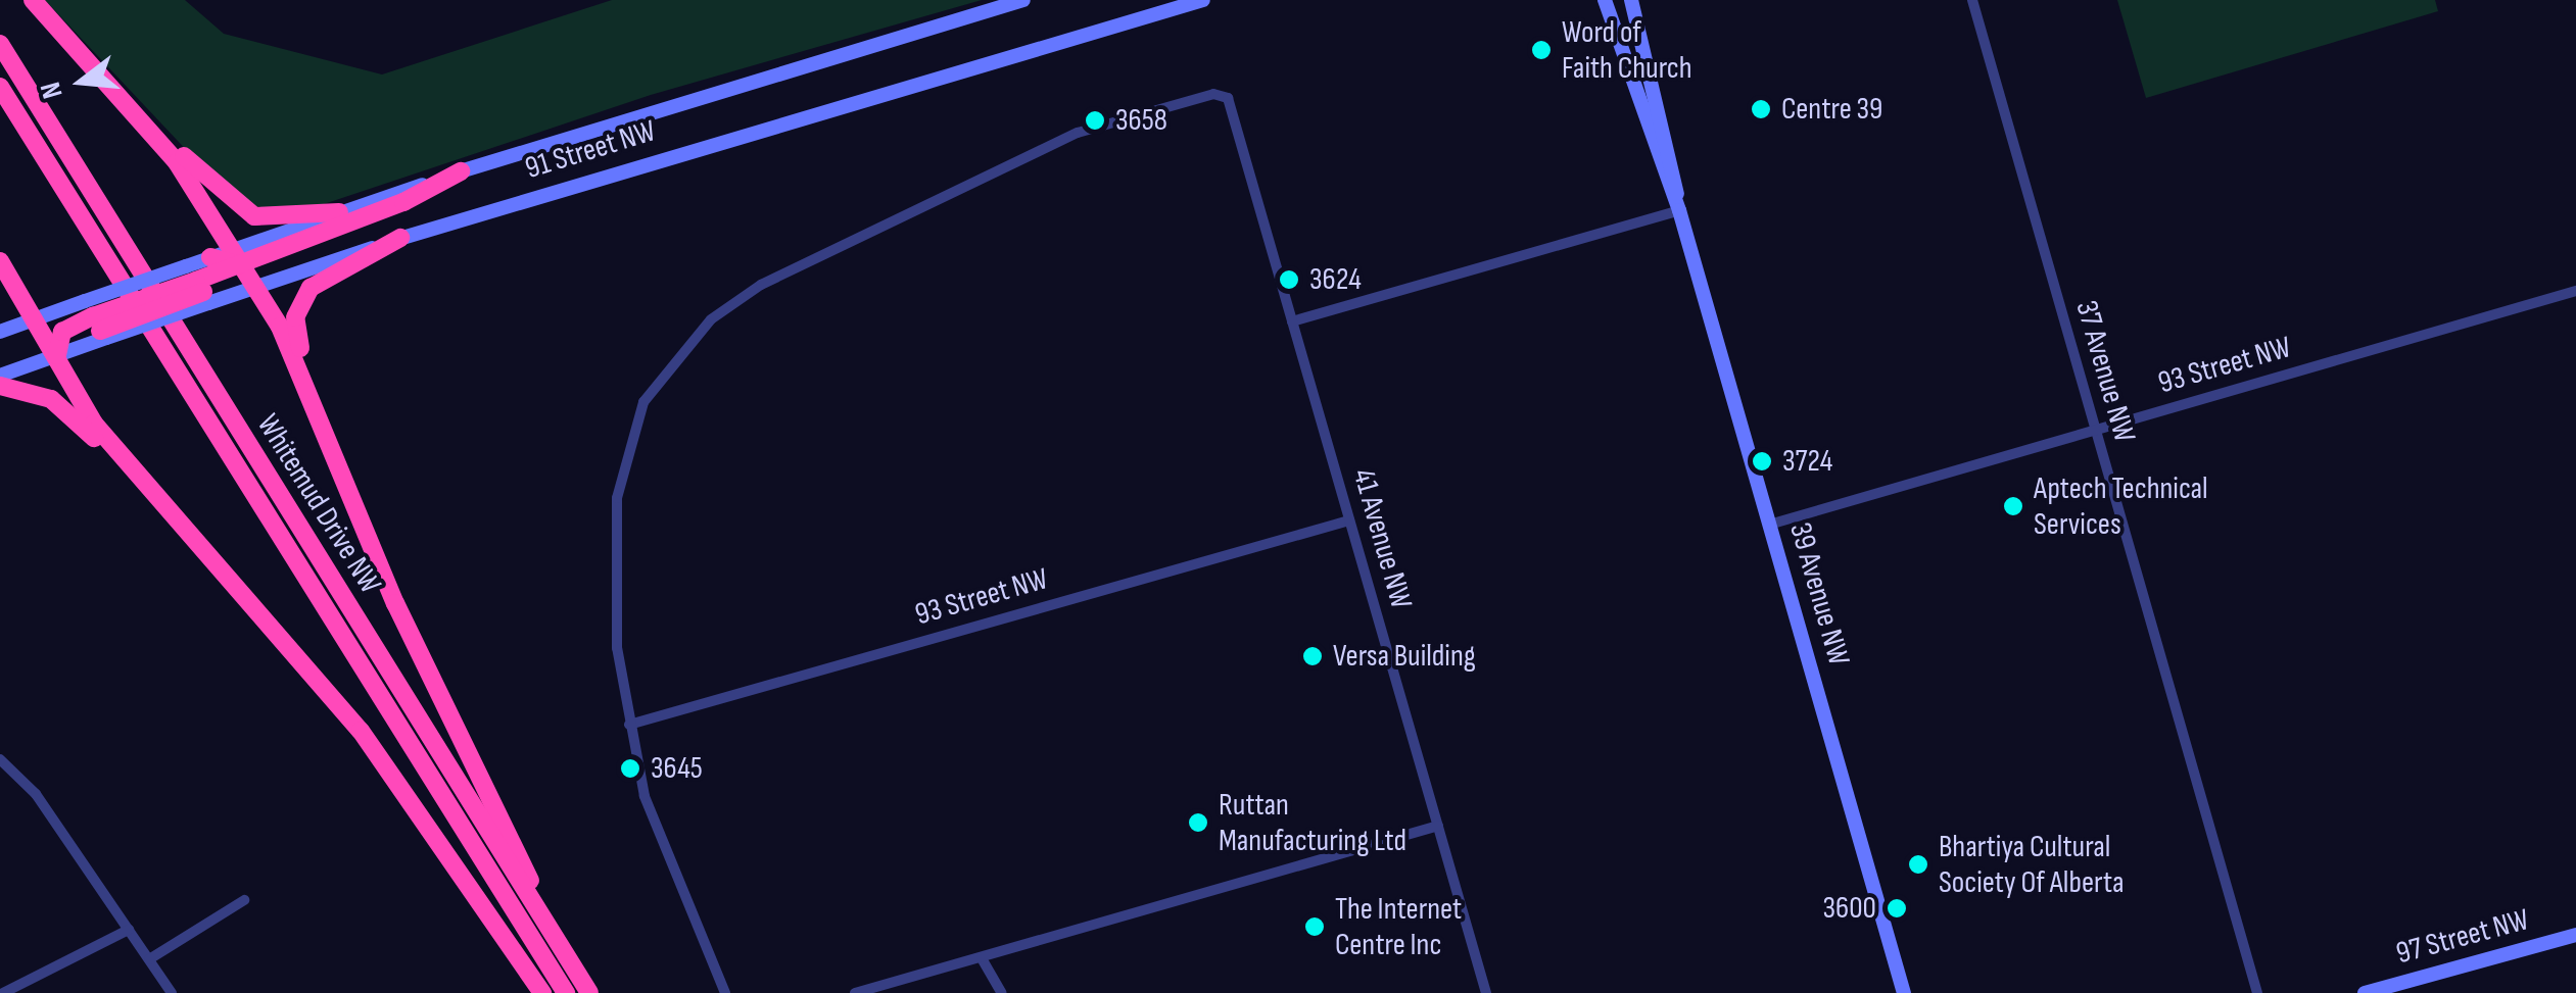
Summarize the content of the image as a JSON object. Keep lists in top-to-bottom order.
{
  "streets": {
    "highway": ["Whitemud Drive NW"],
    "main road": ["91 Street NW", "39 Avenue NW", "97 Street NW"],
    "street": ["93 Street NW", "37 Avenue NW", "41 Avenue NW"]
  },
  "crossings": [
    ["93 Street NW", "37 Avenue NW"],
    ["93 Street NW", "41 Avenue NW"],
    ["93 Street NW", "39 Avenue NW"]
  ],
  "places": [
    "Word of Faith Church",
    "Centre 39",
    "3658",
    "3624",
    "3724",
    "Aptech Technical Services",
    "Versa Building",
    "3645",
    "Ruttan Manufacturing Ltd",
    "Bhartiya Cultural Society Of Alberta",
    "3600",
    "The Internet Centre Inc"
  ],
  "north": "left"
}
